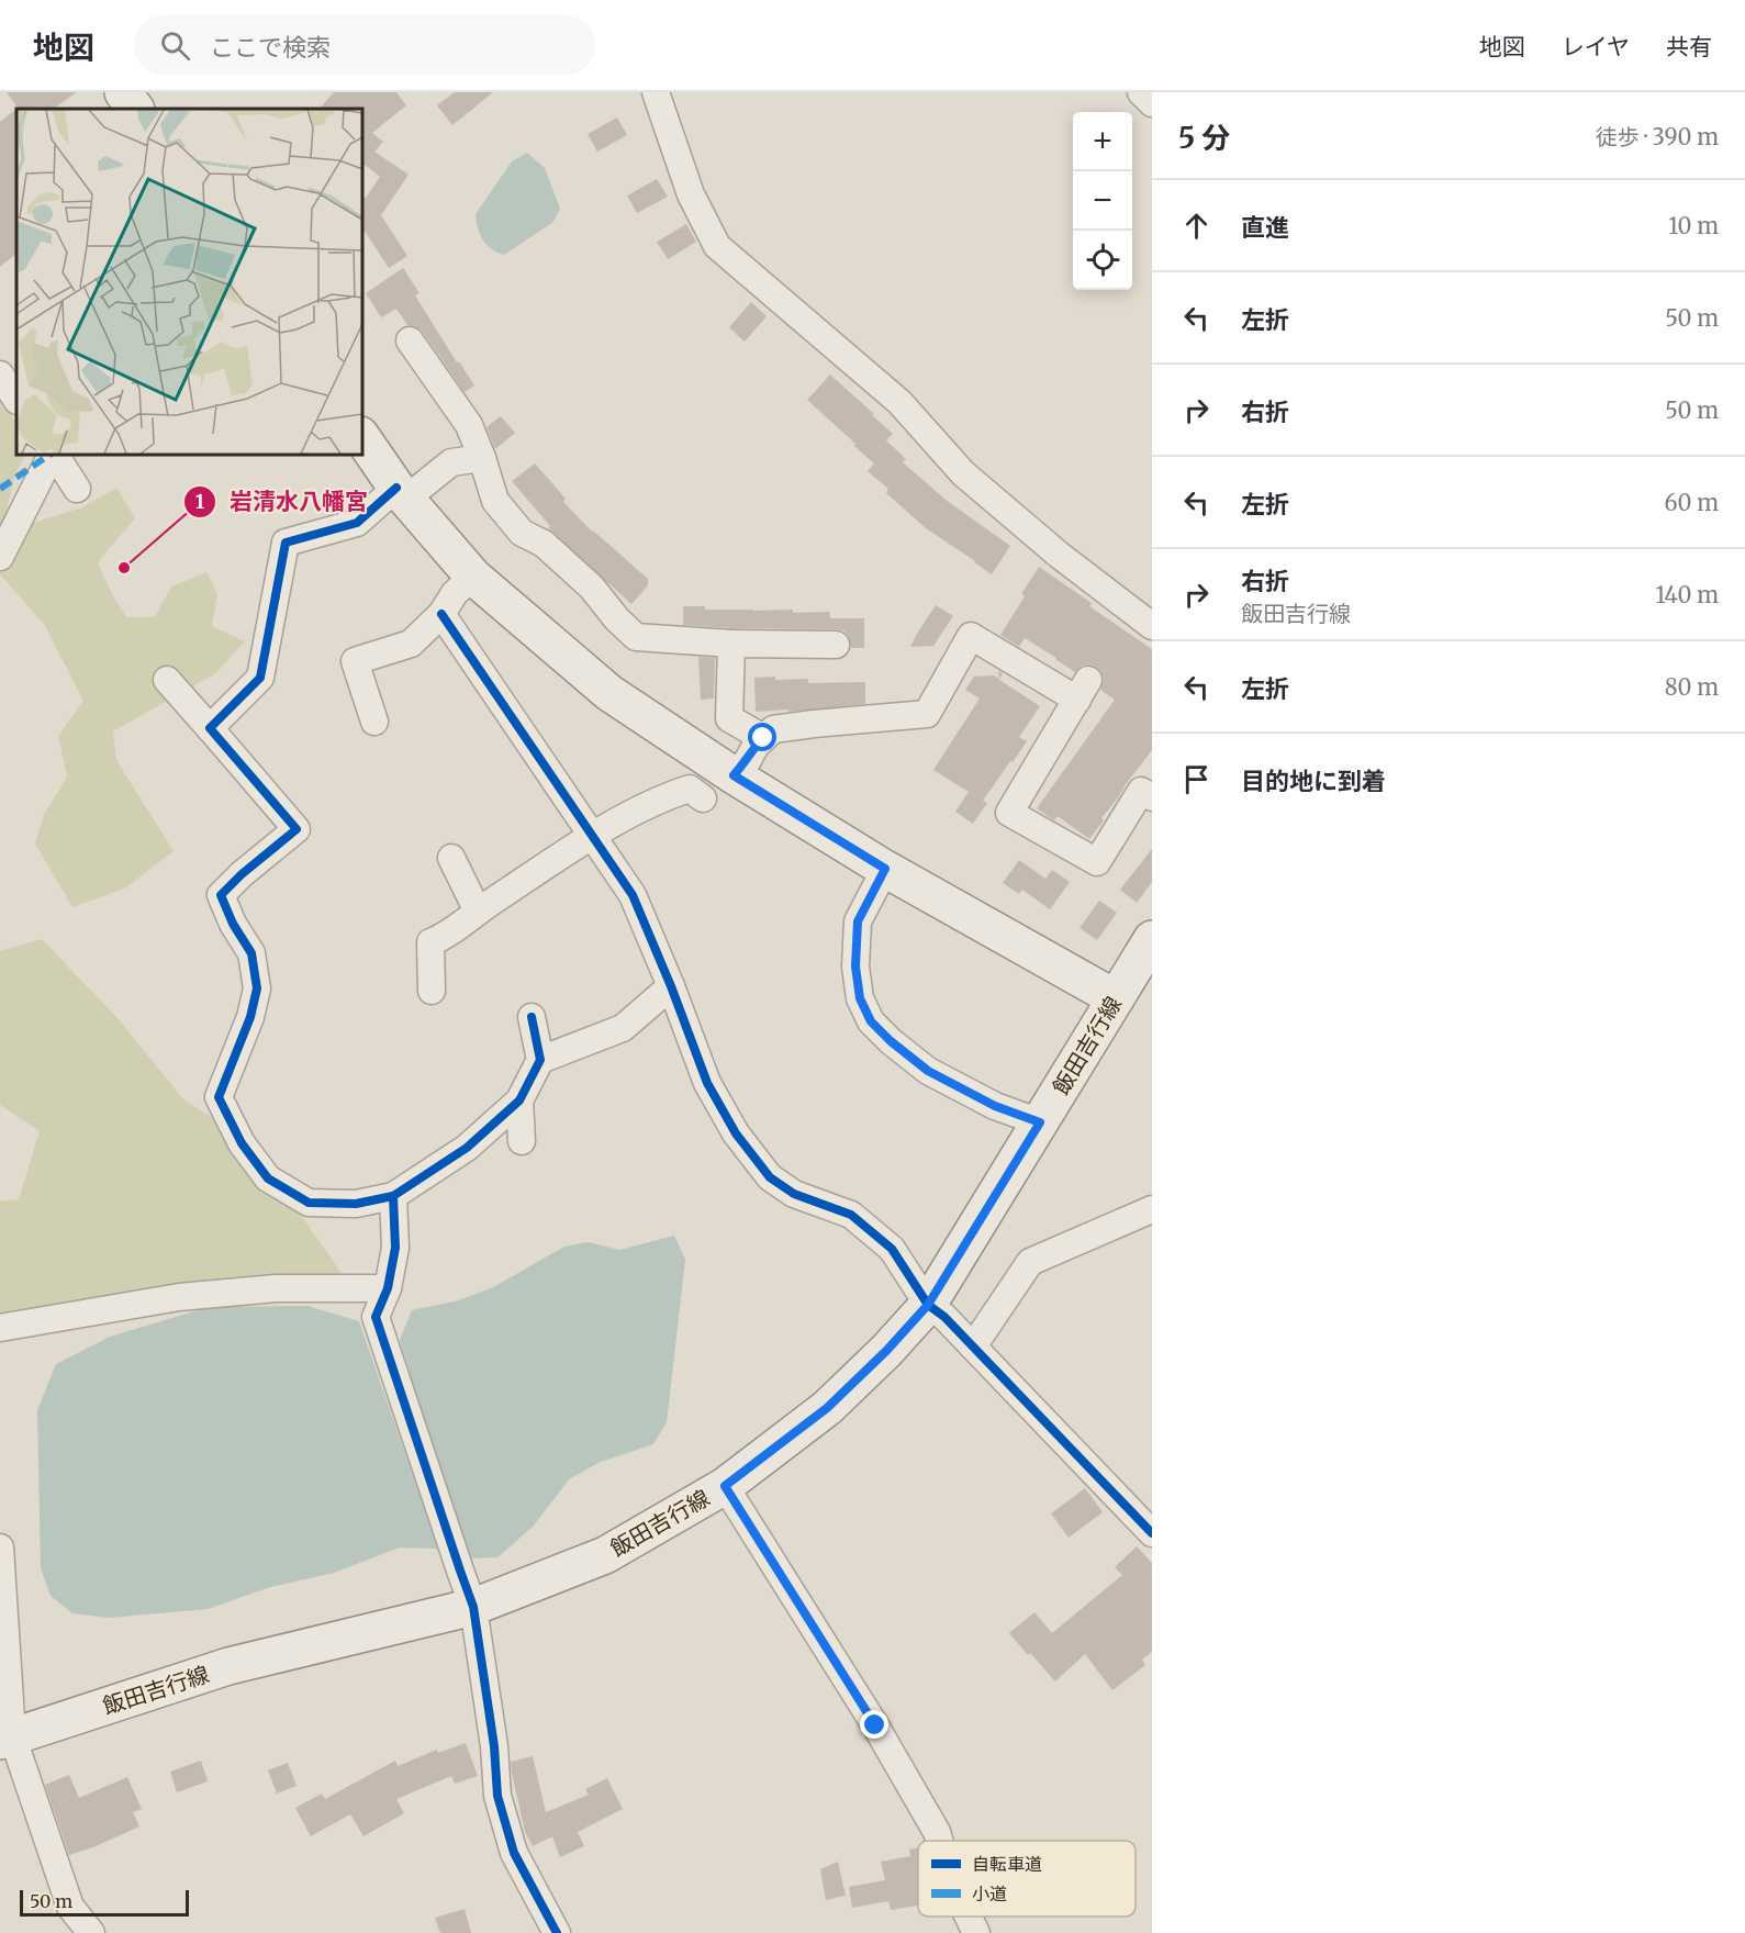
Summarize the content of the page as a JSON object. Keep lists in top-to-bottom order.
{
  "streets": {
    "main road": ["飯田吉行線"]
  },
  "places": ["岩清水八幡宮"],
  "legend": ["自転車道", "小道"],
  "scale_bar": "50 m",
  "page": {
    "header": "地図",
    "search": "ここで検索",
    "nav": ["地図", "レイヤ", "共有"],
    "heading": ["5 分", "徒歩 · 390 m"],
    "map_buttons": ["+", "−"],
    "list": [
      ["直進", "10 m"],
      ["左折", "50 m"],
      ["右折", "50 m"],
      ["左折", "60 m"],
      ["右折", "飯田吉行線", "140 m"],
      ["左折", "80 m"],
      "目的地に到着"
    ],
    "scale": "50 m"
  }
}
